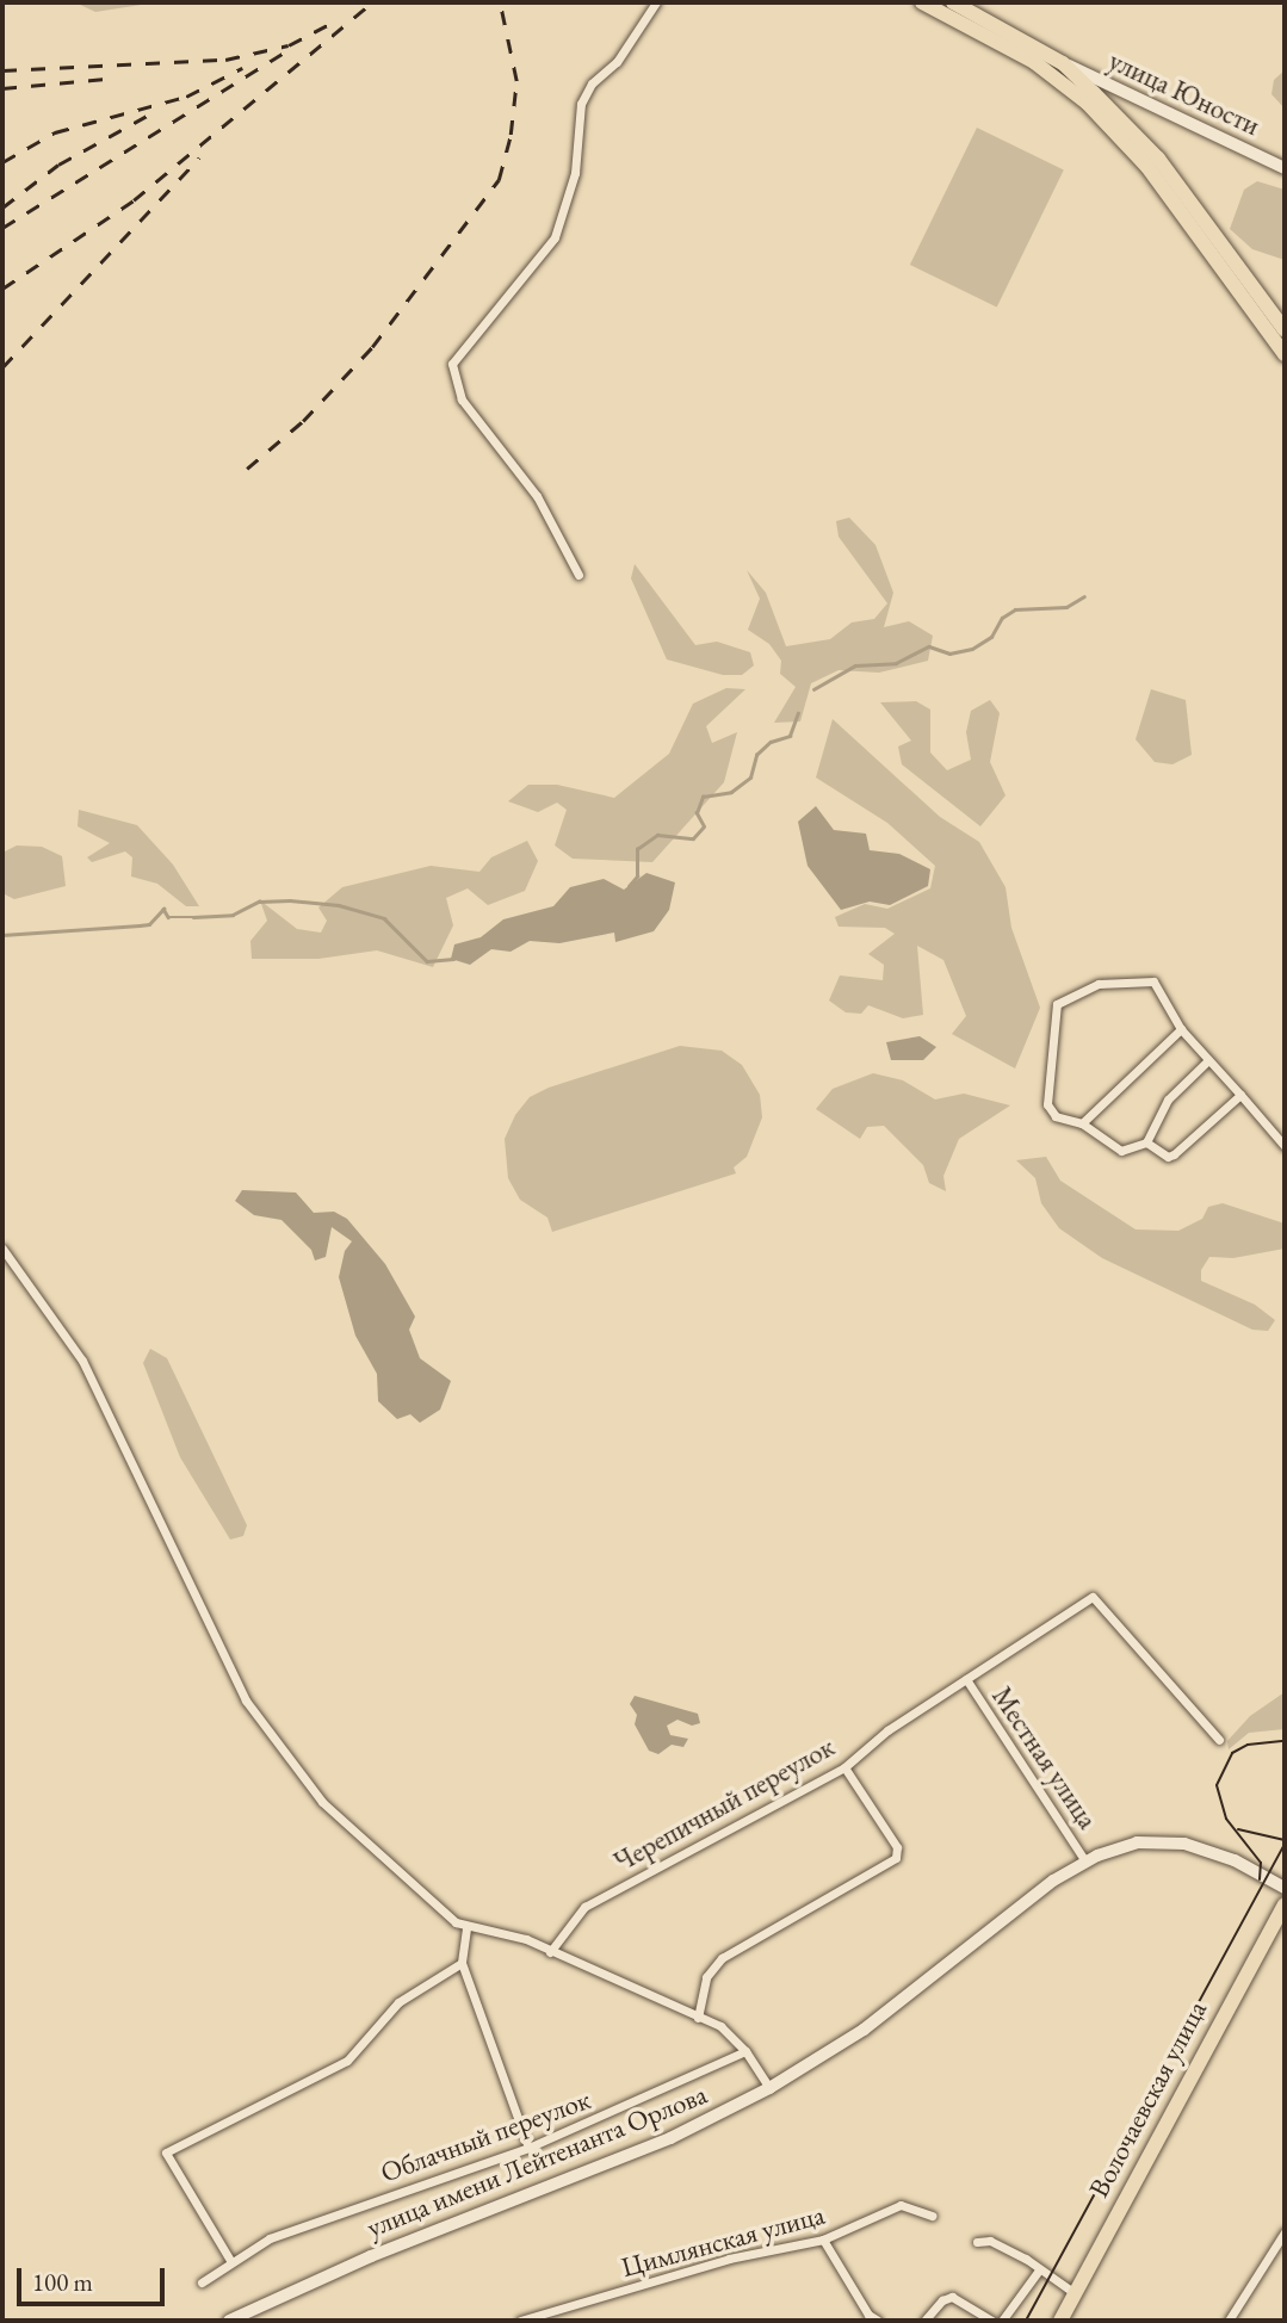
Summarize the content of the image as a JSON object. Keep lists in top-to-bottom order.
{
  "streets": {
    "main road": ["улица Юности", "Волочаевская улица", "улица имени Лейтенанта Орлова"],
    "street": [
      "Местная улица",
      "Черепичный переулок",
      "Облачный переулок",
      "Цимлянская улица"
    ]
  },
  "crossings": [
    ["Местная улица", "Черепичный переулок"],
    ["Местная улица", "улица имени Лейтенанта Орлова"]
  ],
  "scale_bar": "100 m"
}
